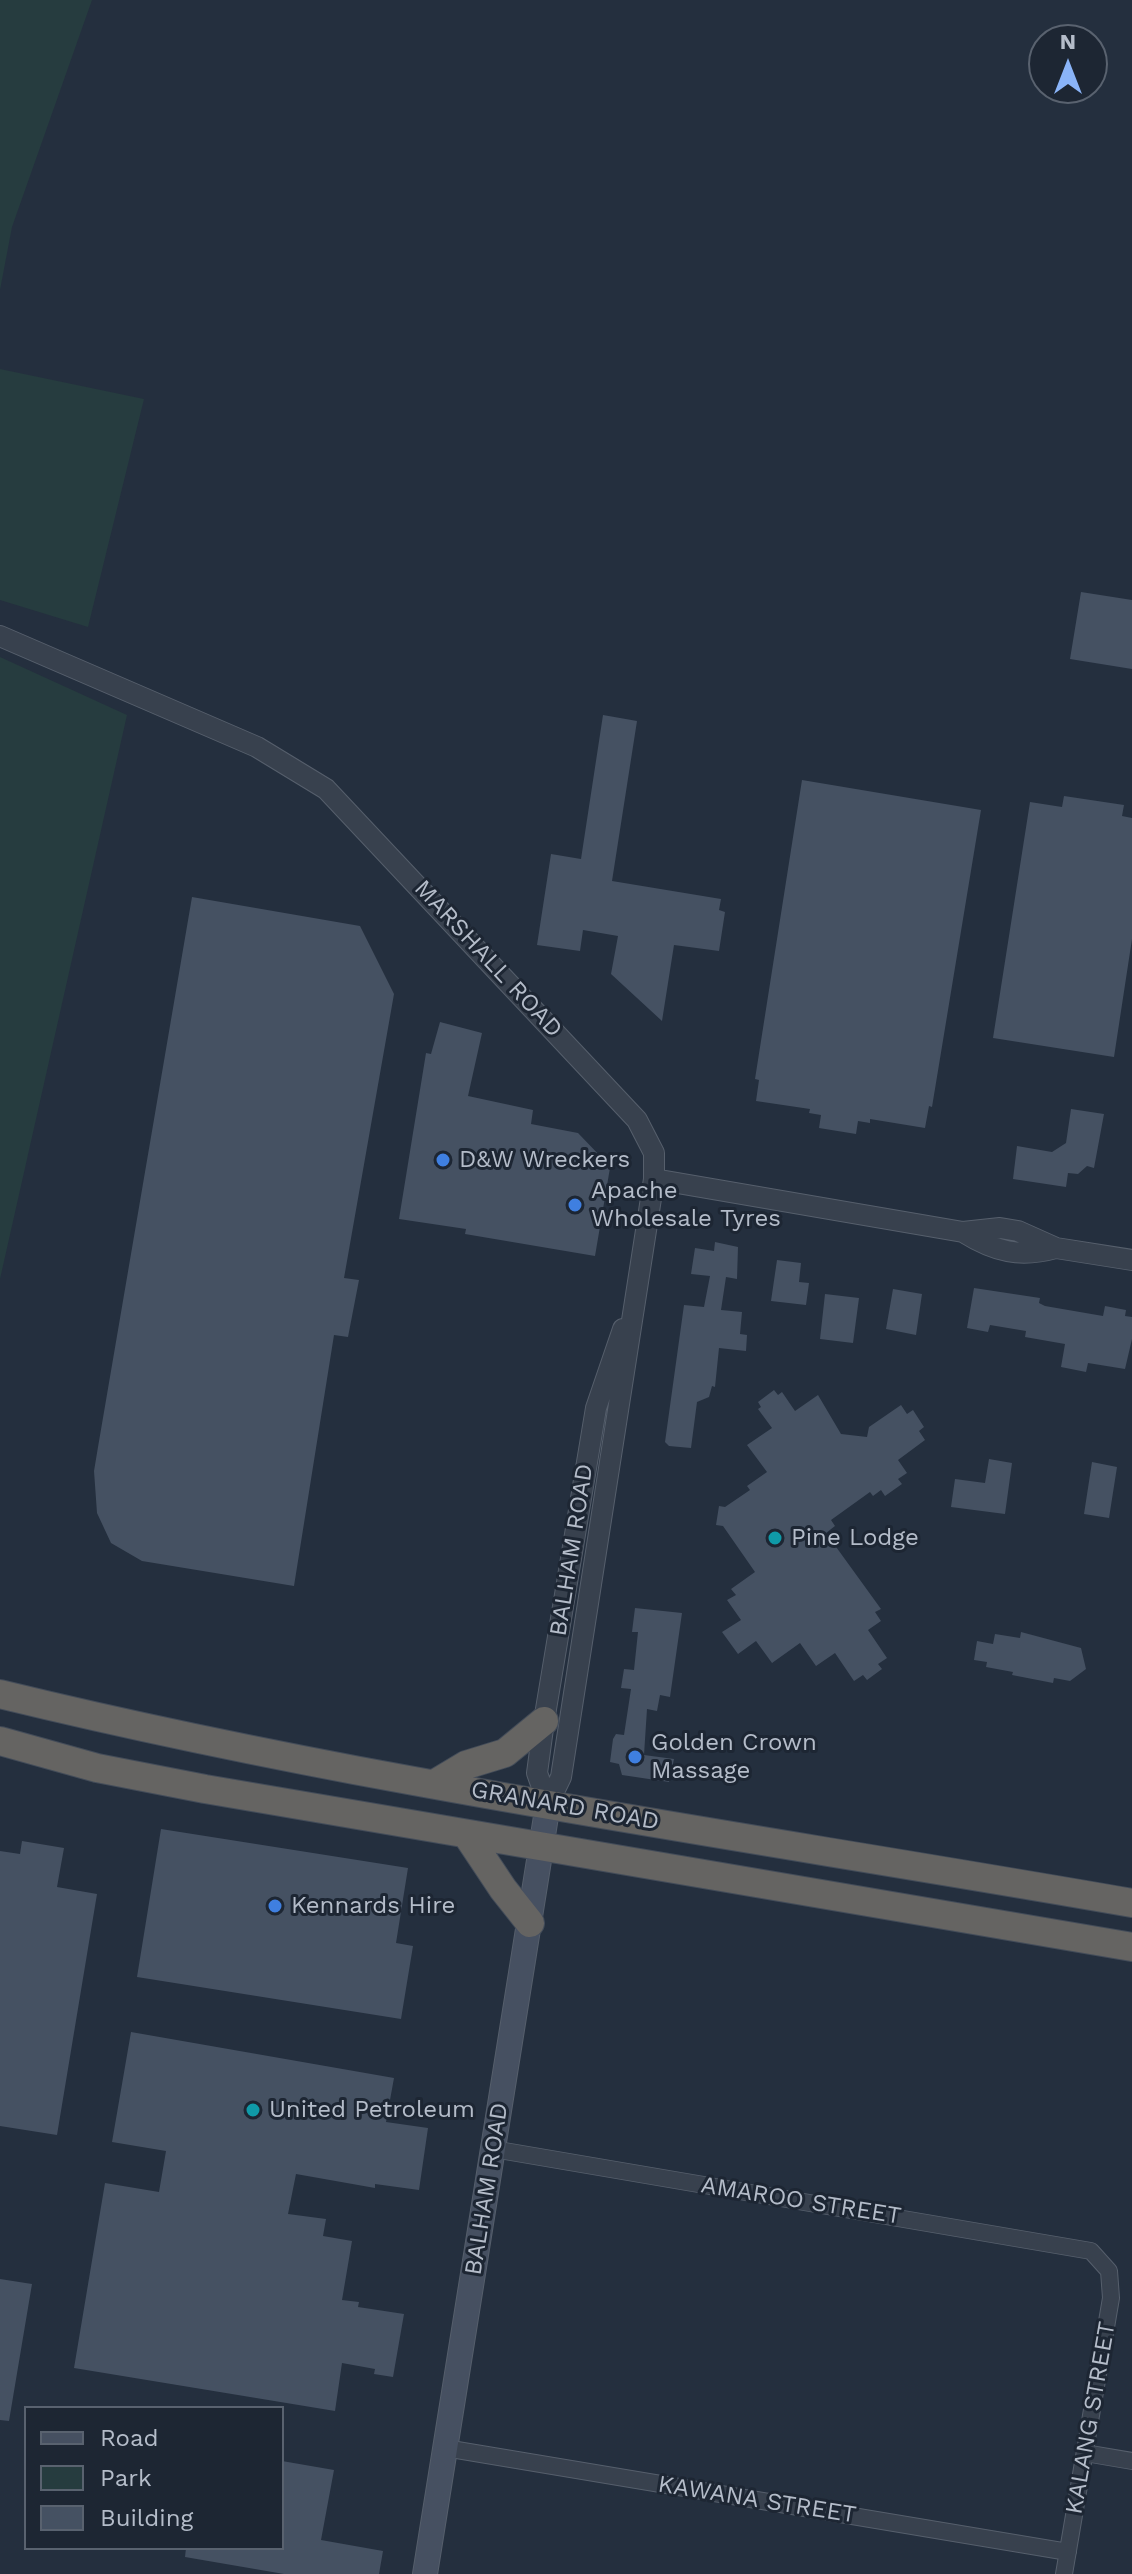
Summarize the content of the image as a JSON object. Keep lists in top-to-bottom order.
{
  "streets": {
    "highway": ["GRANARD ROAD"],
    "main road": ["BALHAM ROAD"],
    "street": [
      "MARSHALL ROAD",
      "AMAROO STREET",
      "KALANG STREET",
      "KAWANA STREET"
    ]
  },
  "crossings": [
    ["MARSHALL ROAD", "BALHAM ROAD"],
    ["BALHAM ROAD", "GRANARD ROAD"],
    ["BALHAM ROAD", "AMAROO STREET"],
    ["BALHAM ROAD", "KAWANA STREET"],
    ["AMAROO STREET", "KALANG STREET"],
    ["KALANG STREET", "KAWANA STREET"]
  ],
  "places": [
    "D&W Wreckers",
    "Apache Wholesale Tyres",
    "Pine Lodge",
    "Golden Crown Massage",
    "Kennards Hire",
    "United Petroleum"
  ],
  "legend": ["Road", "Park", "Building"],
  "north": "top"
}
